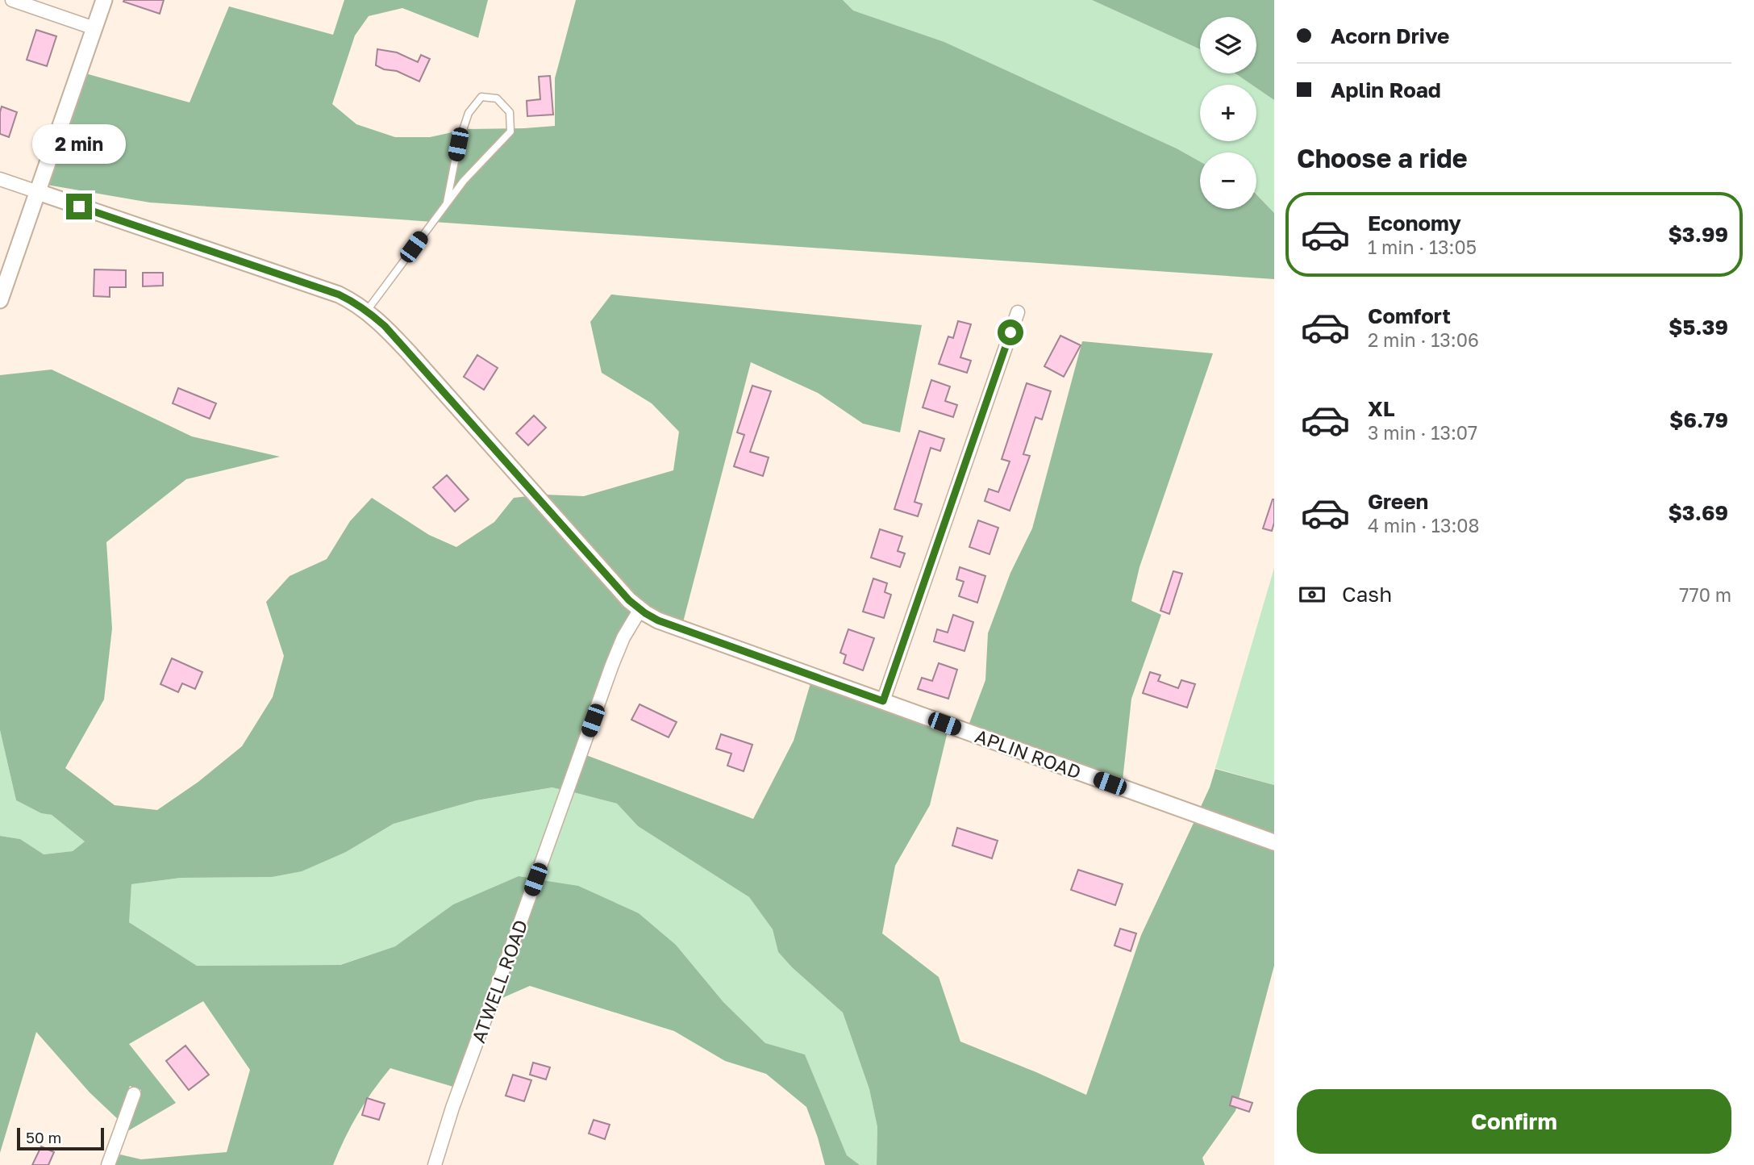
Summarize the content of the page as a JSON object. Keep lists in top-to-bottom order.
{
  "streets": {
    "street": ["APLIN ROAD", "ATWELL ROAD"]
  },
  "crossings": [
    ["APLIN ROAD", "ATWELL ROAD"]
  ],
  "scale_bar": "50 m",
  "page": {
    "banner": ["Acorn Drive", "Aplin Road"],
    "map_buttons": ["+", "−"],
    "bubble": "2 min",
    "heading": "Choose a ride",
    "list": [
      {
        "name": "Economy",
        "note": "1 min · 13:05",
        "value": "$3.99"
      },
      {
        "name": "Comfort",
        "note": "2 min · 13:06",
        "value": "$5.39"
      },
      {
        "name": "XL",
        "note": "3 min · 13:07",
        "value": "$6.79"
      },
      {
        "name": "Green",
        "note": "4 min · 13:08",
        "value": "$3.69"
      }
    ],
    "pay": ["Cash", "770 m"],
    "buttons": "Confirm",
    "scale": "50 m"
  }
}
